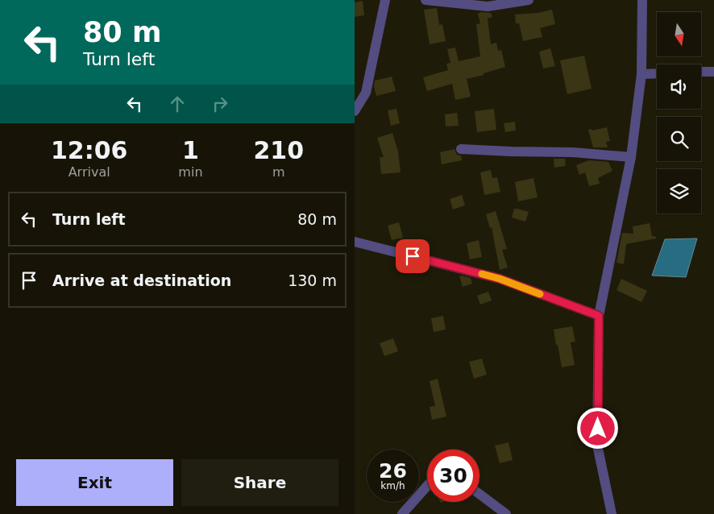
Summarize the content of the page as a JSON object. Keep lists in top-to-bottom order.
{
  "north": "bottom",
  "page": {
    "turn": ["80 m", "Turn left"],
    "eta": [
      "12:06",
      "Arrival",
      "1",
      "min",
      "210",
      "m"
    ],
    "list": [
      {
        "name": "Turn left",
        "value": "80 m"
      },
      {
        "name": "Arrive at destination",
        "value": "130 m"
      }
    ],
    "speed": "26 km/h",
    "limit": "30",
    "buttons": ["Exit", "Share"]
  }
}
